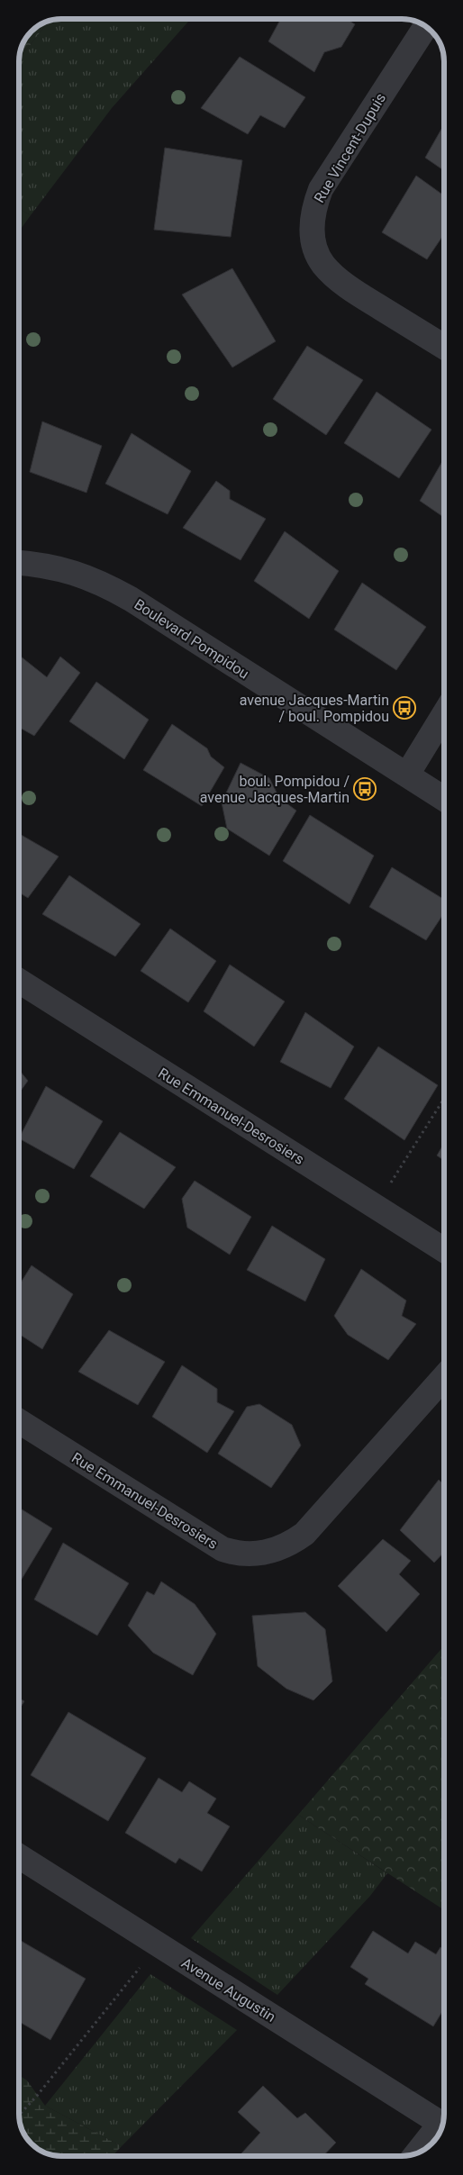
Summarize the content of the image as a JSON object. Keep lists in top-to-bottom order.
{
  "streets": {
    "street": [
      "Rue Vincent-Dupuis",
      "Boulevard Pompidou",
      "Rue Emmanuel-Desrosiers",
      "Avenue Augustin"
    ]
  },
  "places": {
    "bus stop": ["avenue Jacques-Martin / boul. Pompidou", "boul. Pompidou / avenue Jacques-Martin"]
  }
}
